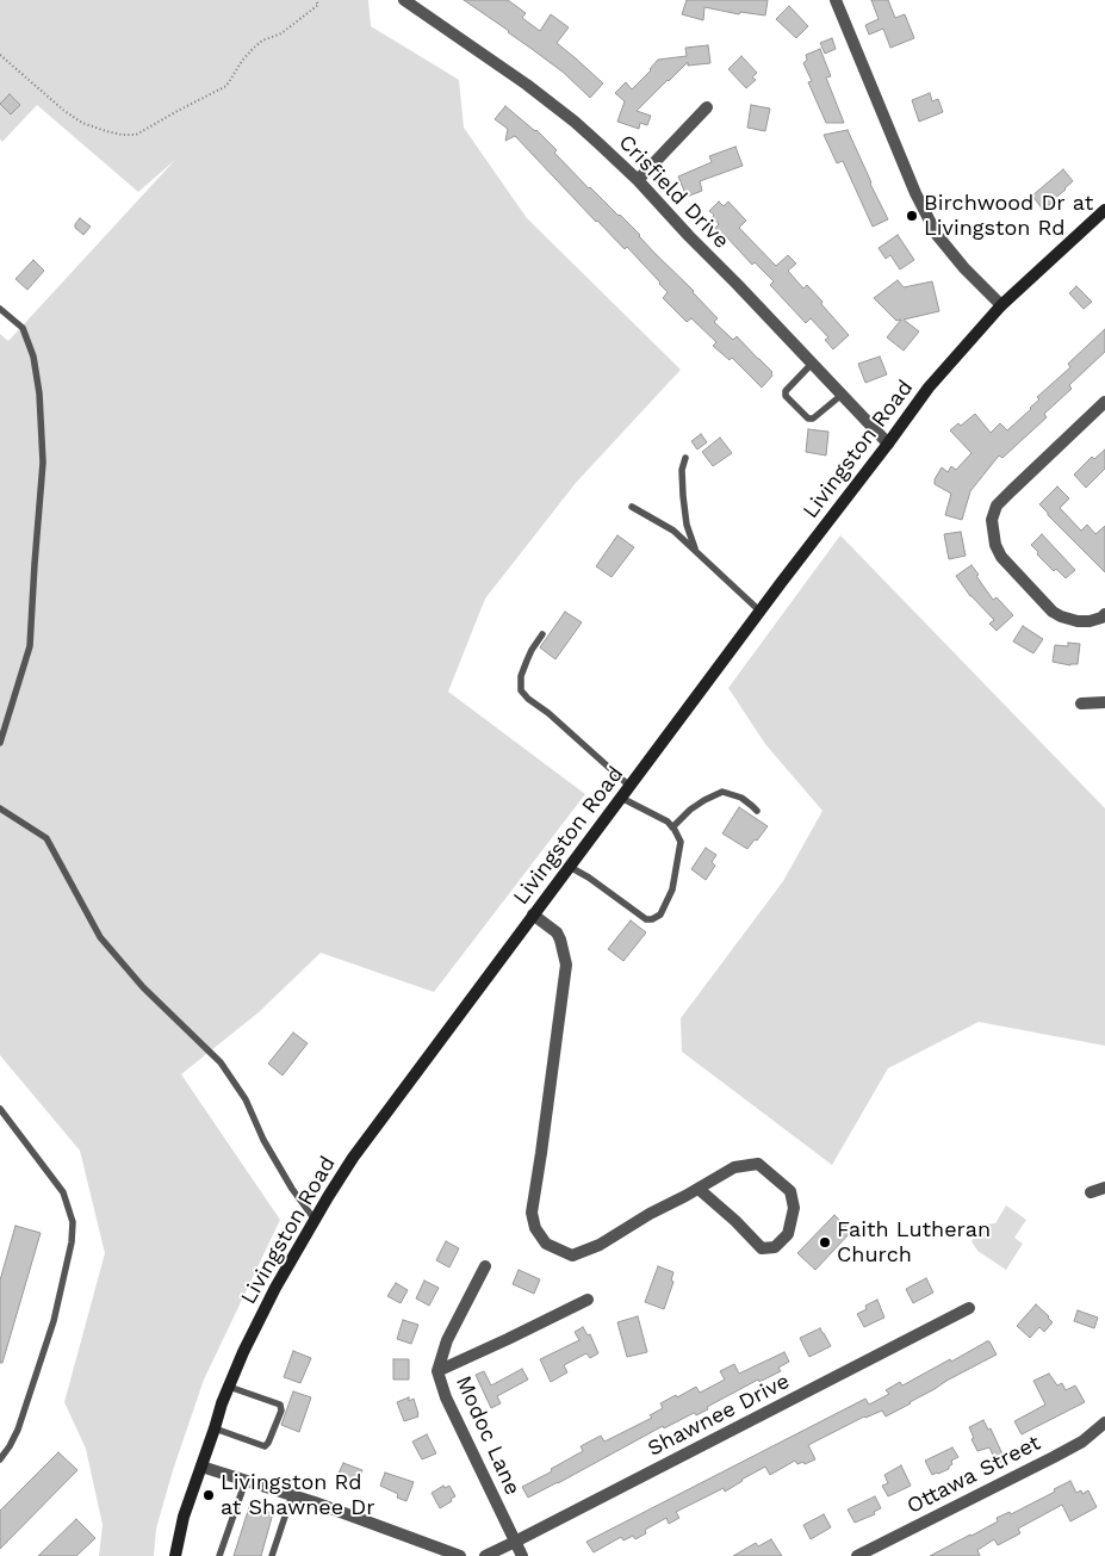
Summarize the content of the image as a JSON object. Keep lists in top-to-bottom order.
{
  "streets": {
    "main road": ["Livingston Road"],
    "street": [
      "Crisfield Drive",
      "Shawnee Drive",
      "Modoc Lane",
      "Ottawa Street"
    ]
  },
  "crossings": [
    ["Crisfield Drive", "Livingston Road"],
    ["Shawnee Drive", "Modoc Lane"]
  ],
  "places": ["Birchwood Dr at Livingston Rd", "Faith Lutheran Church", "Livingston Rd at Shawnee Dr"]
}
